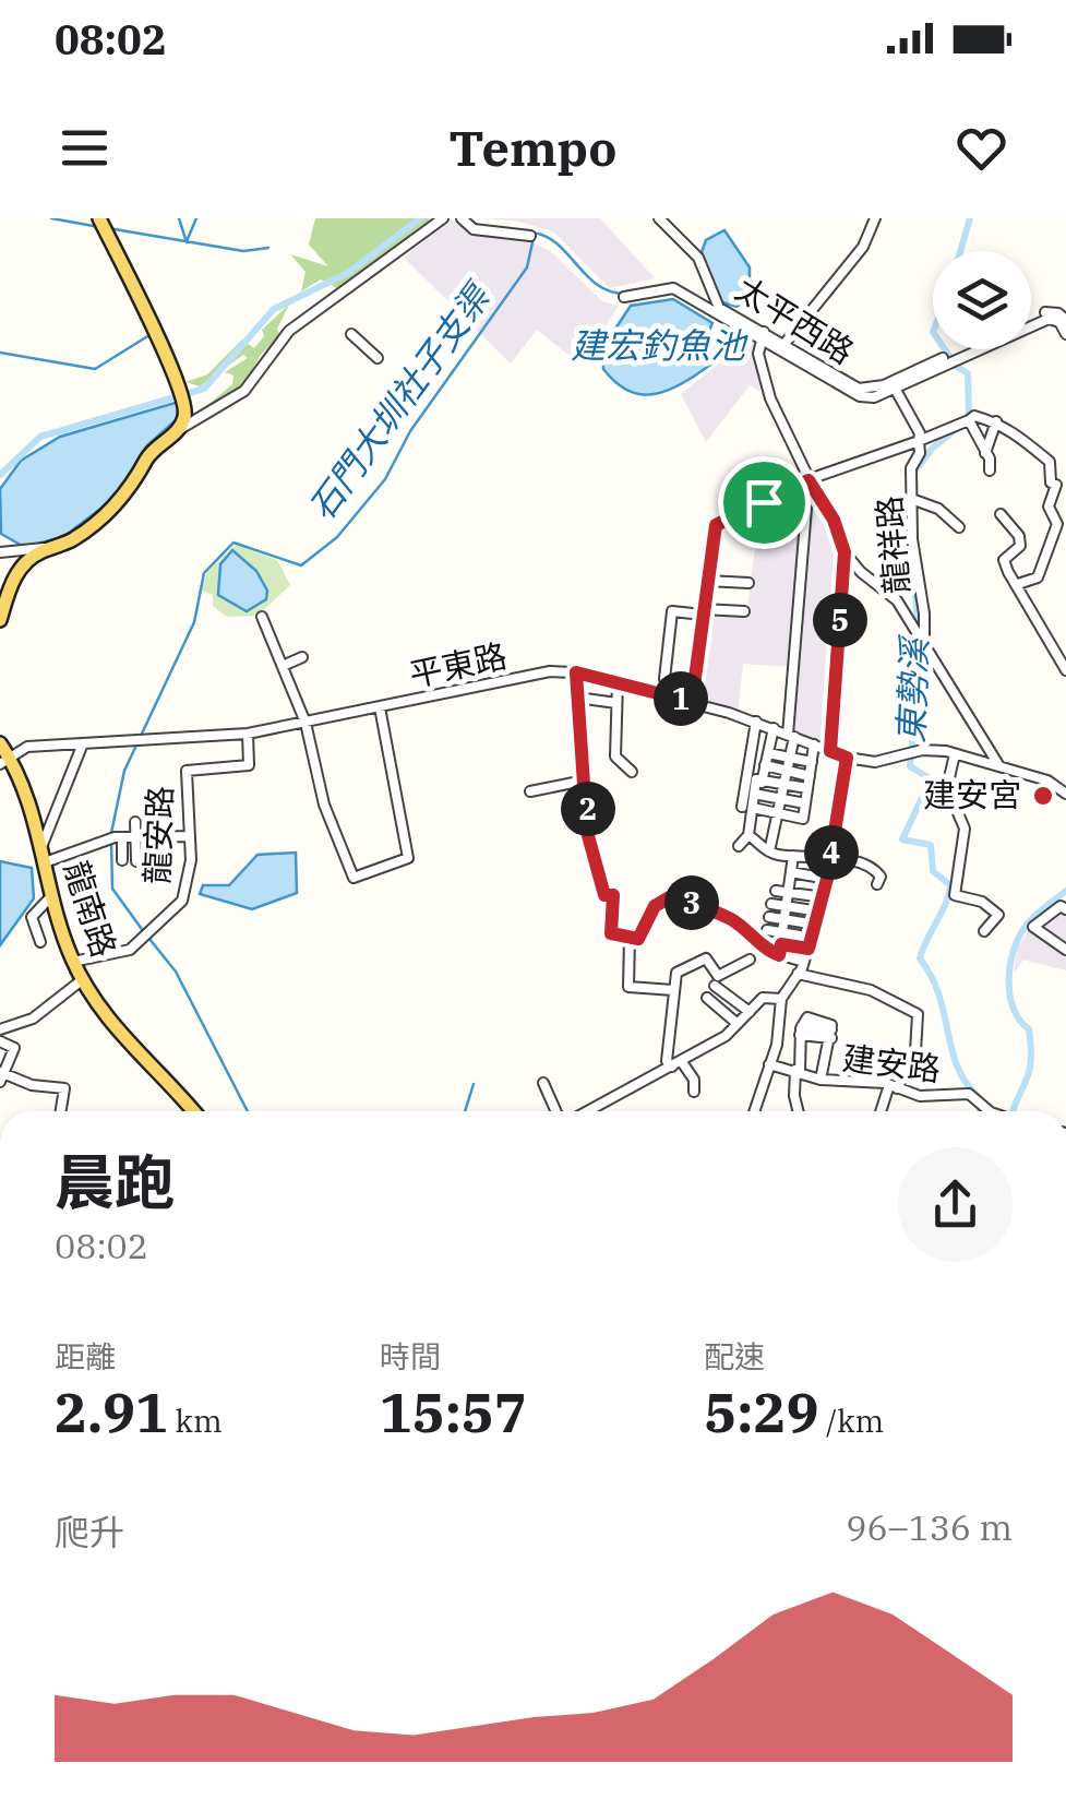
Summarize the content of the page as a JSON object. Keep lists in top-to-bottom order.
{
  "streets": {
    "main road": ["龍南路"],
    "street": [
      "太平西路",
      "龍祥路",
      "平東路",
      "龍安路",
      "建安路"
    ]
  },
  "crossings": [
    ["龍祥路", "平東路"],
    ["平東路", "龍安路"],
    ["平東路", "龍南路"],
    ["龍安路", "龍南路"]
  ],
  "water": ["建宏釣魚池", "石門大圳社子支渠", "東勢溪"],
  "places": ["建安宮"],
  "page": {
    "status": "08:02",
    "header": "Tempo",
    "pins": [
      "5",
      "1",
      "2",
      "4",
      "3"
    ],
    "heading": ["晨跑", "08:02"],
    "stats": [
      ["距離", "2.91 km"],
      ["時間", "15:57"],
      ["配速", "5:29 /km"]
    ],
    "chart": ["爬升", "96–136 m"]
  }
}
